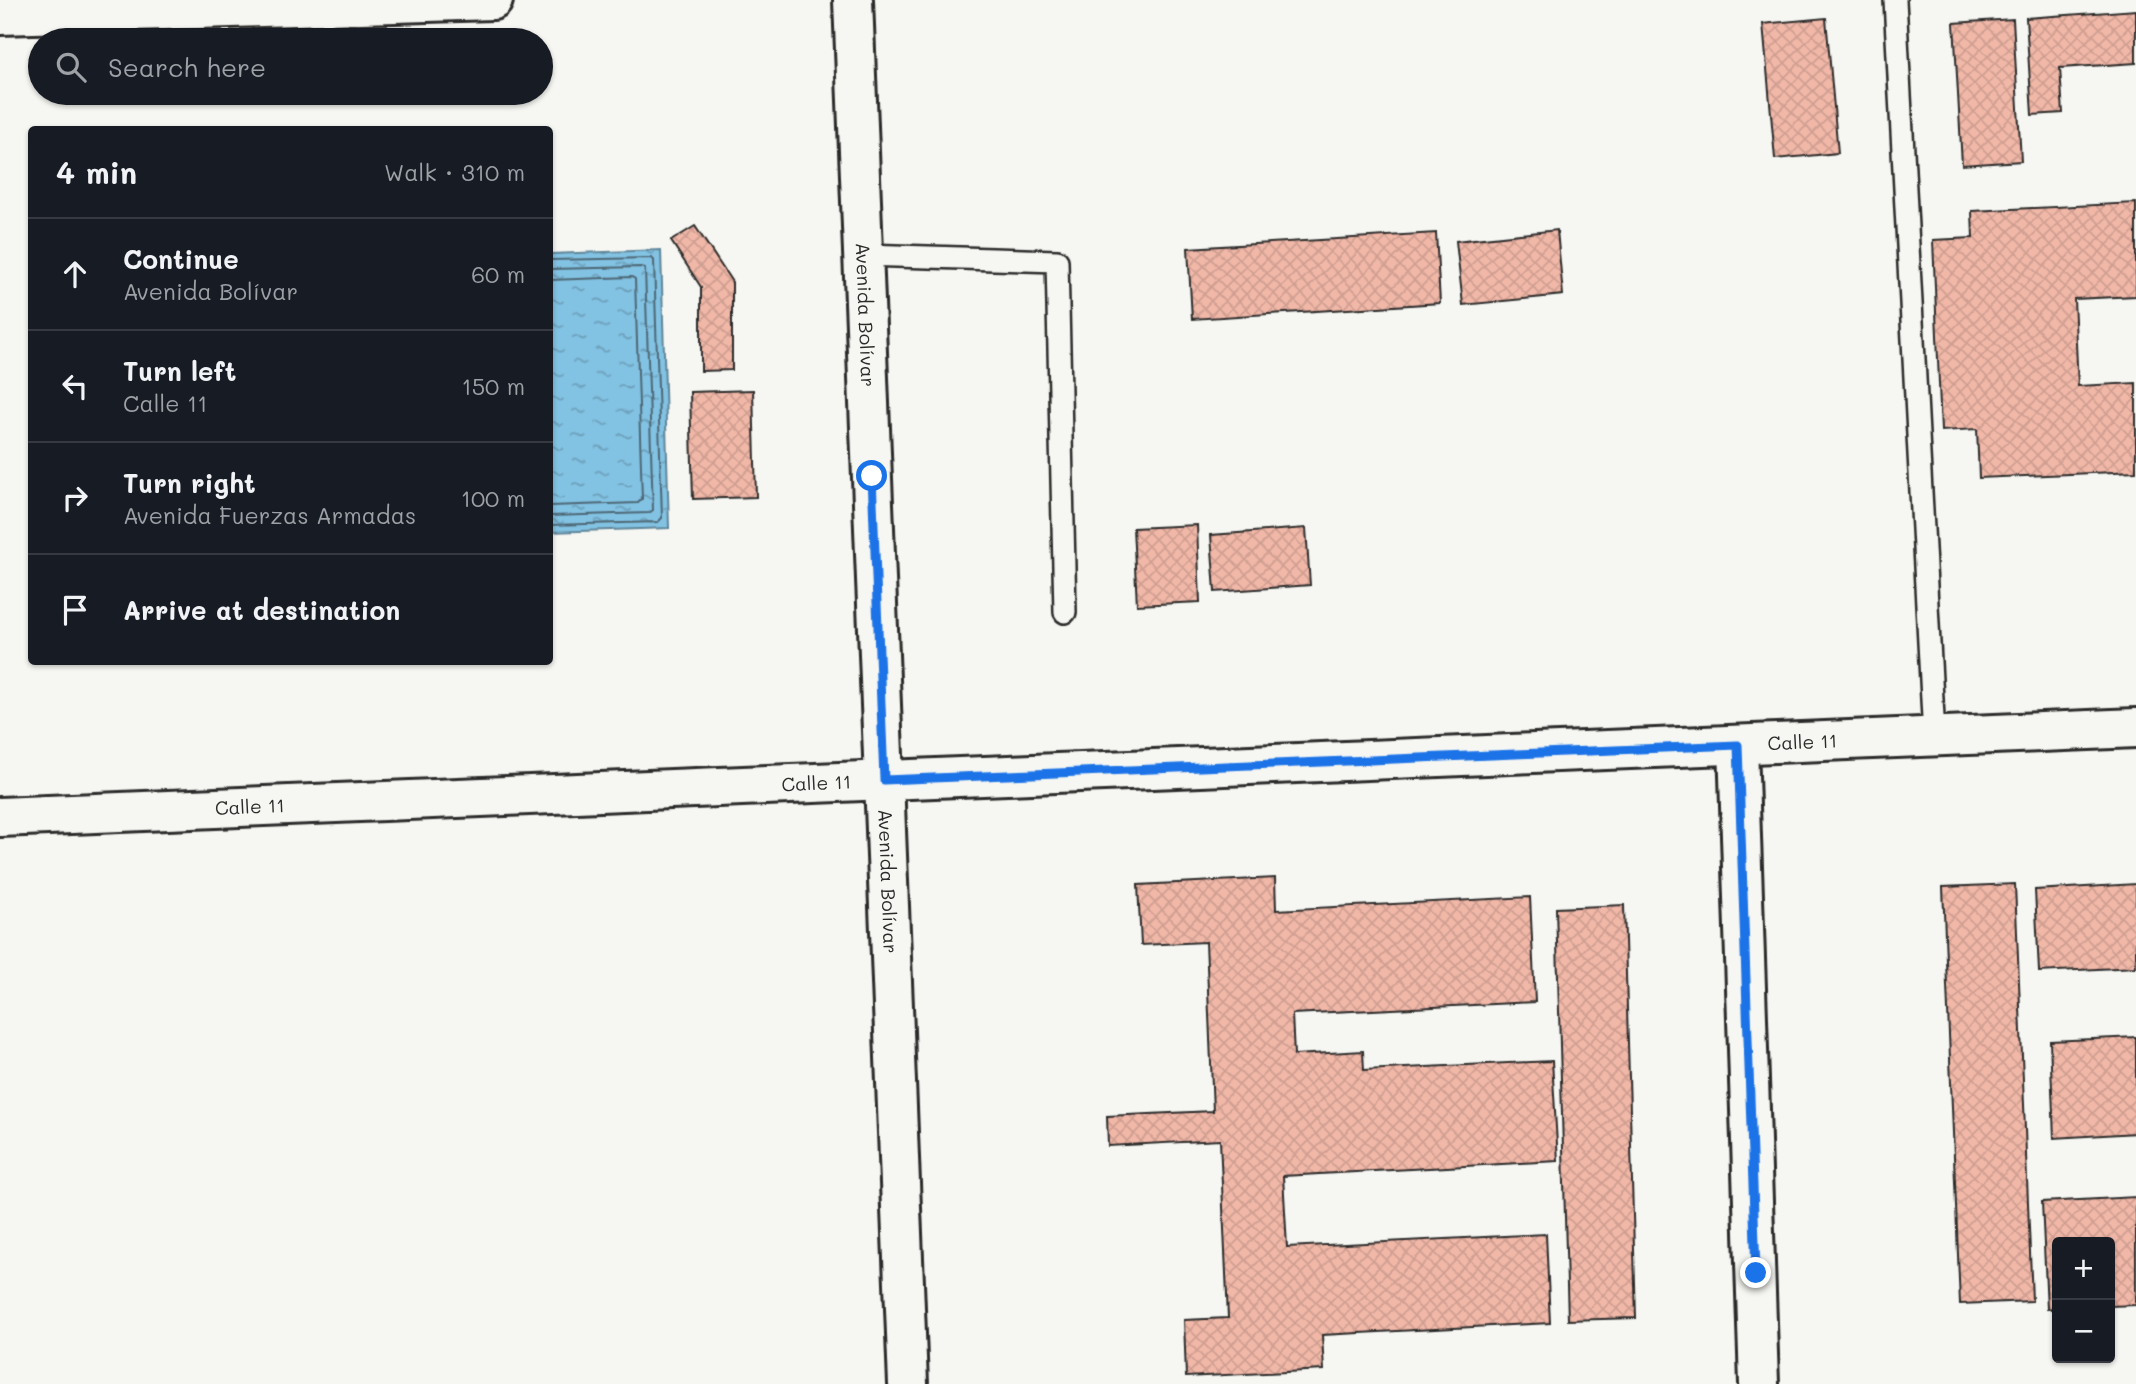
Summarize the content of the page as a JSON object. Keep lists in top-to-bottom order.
{
  "streets": {
    "street": ["Avenida Bolívar", "Calle 11"]
  },
  "crossings": [
    ["Avenida Bolívar", "Calle 11"]
  ],
  "page": {
    "search": "Search here",
    "heading": ["4 min", "Walk · 310 m"],
    "list": [
      ["Continue", "Avenida Bolívar", "60 m"],
      ["Turn left", "Calle 11", "150 m"],
      ["Turn right", "Avenida Fuerzas Armadas", "100 m"],
      "Arrive at destination"
    ],
    "map_buttons": ["+", "−"]
  }
}
